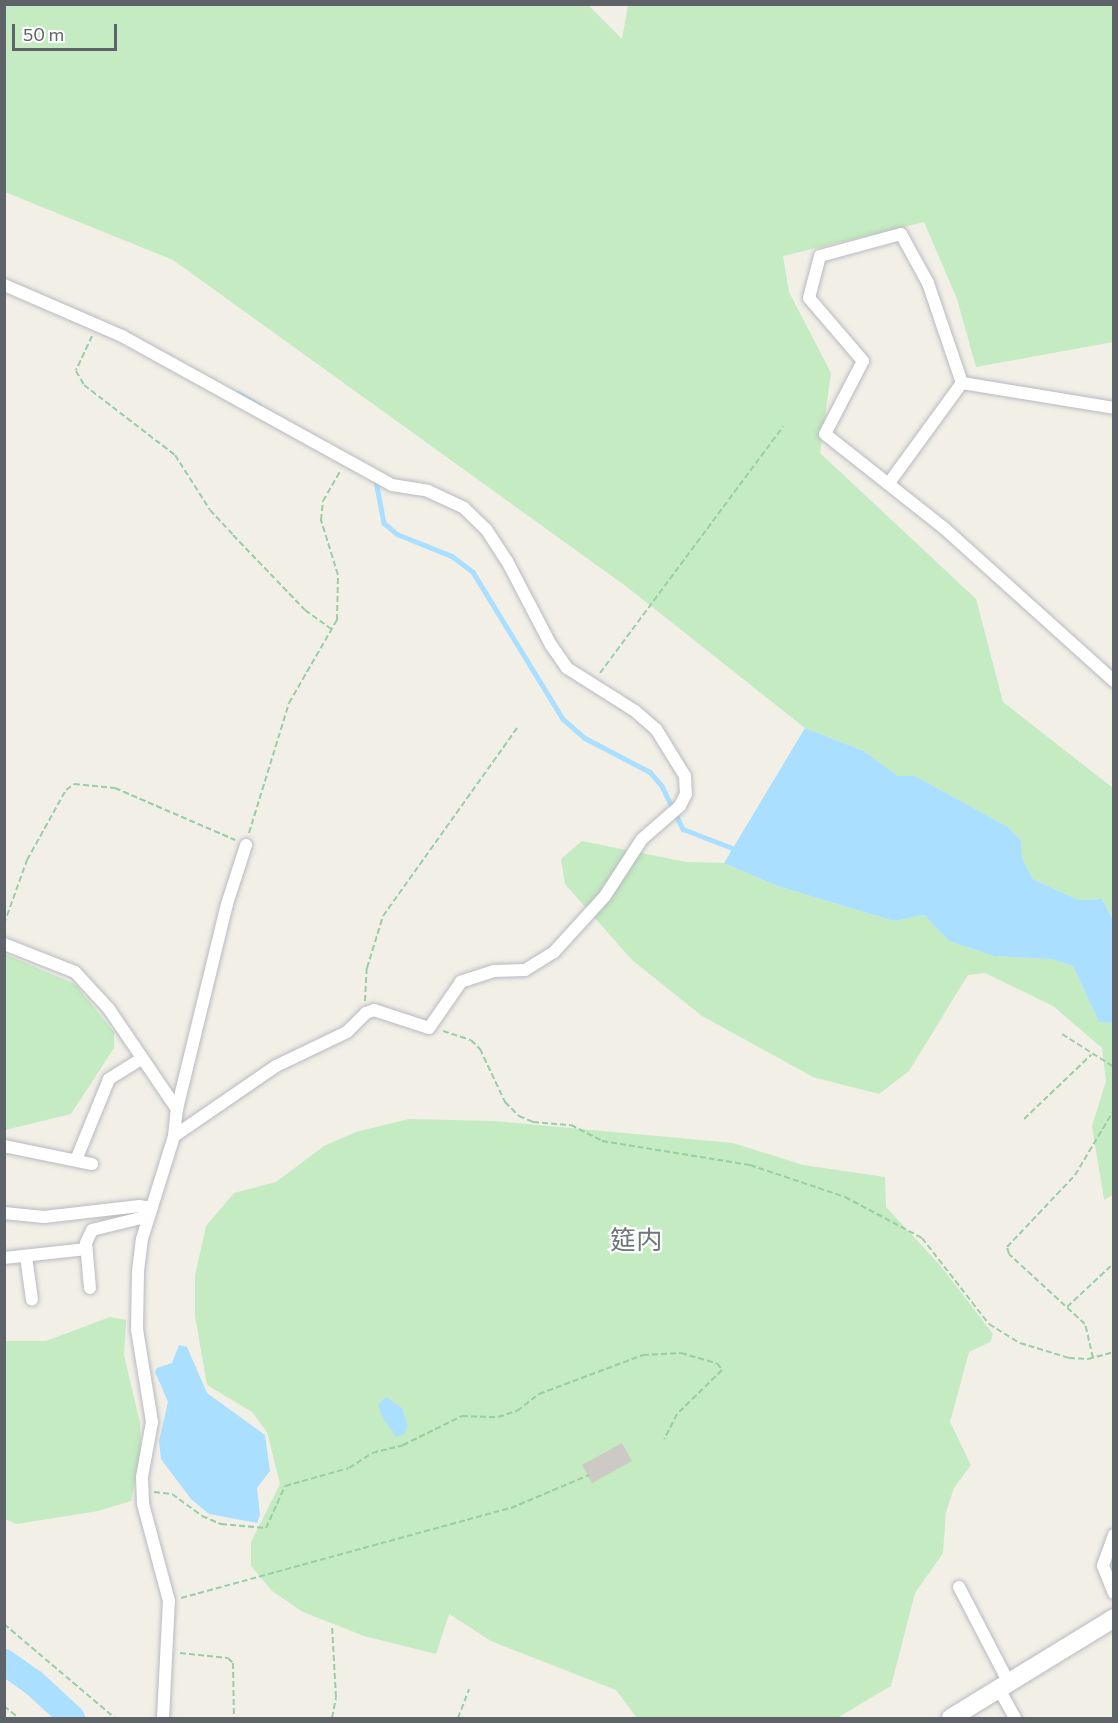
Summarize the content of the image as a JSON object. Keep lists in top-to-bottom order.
{
  "districts": ["筵内"],
  "scale_bar": "50 m"
}
